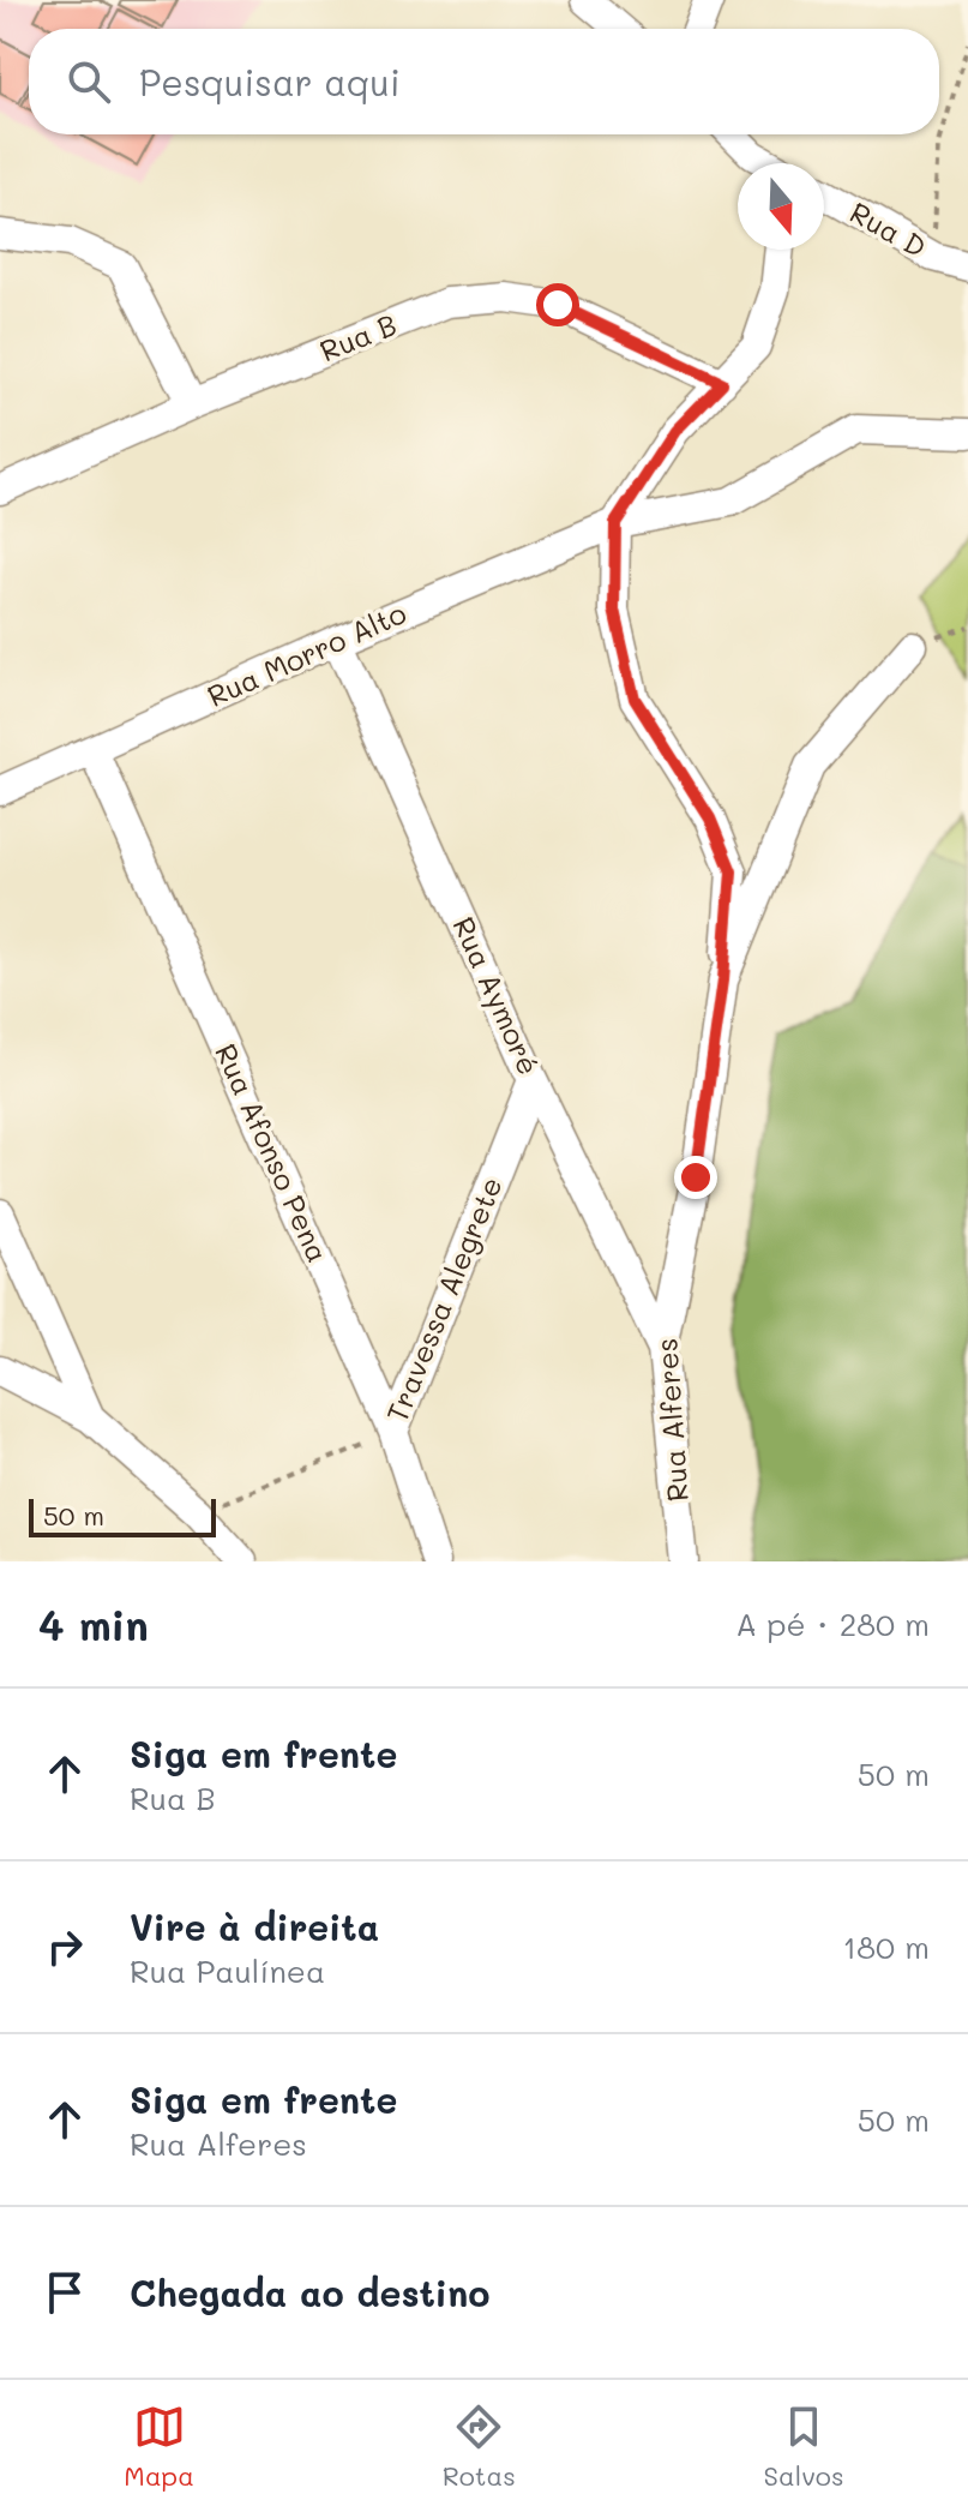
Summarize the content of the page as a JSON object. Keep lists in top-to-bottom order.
{
  "streets": {
    "street": [
      "Rua D",
      "Rua B",
      "Rua Morro Alto",
      "Rua Aymoré",
      "Rua Afonso Pena",
      "Travessa Alegrete",
      "Rua Alferes"
    ]
  },
  "crossings": [
    ["Rua Morro Alto", "Rua Aymoré"],
    ["Rua Morro Alto", "Rua Afonso Pena"],
    ["Rua Aymoré", "Travessa Alegrete"],
    ["Rua Aymoré", "Rua Alferes"],
    ["Rua Afonso Pena", "Travessa Alegrete"]
  ],
  "scale_bar": "50 m",
  "north": "bottom",
  "page": {
    "search": "Pesquisar aqui",
    "scale": "50 m",
    "heading": ["4 min", "A pé · 280 m"],
    "list": [
      ["Siga em frente", "Rua B", "50 m"],
      ["Vire à direita", "Rua Paulínea", "180 m"],
      ["Siga em frente", "Rua Alferes", "50 m"],
      "Chegada ao destino"
    ],
    "nav": ["Mapa", "Rotas", "Salvos"]
  }
}
